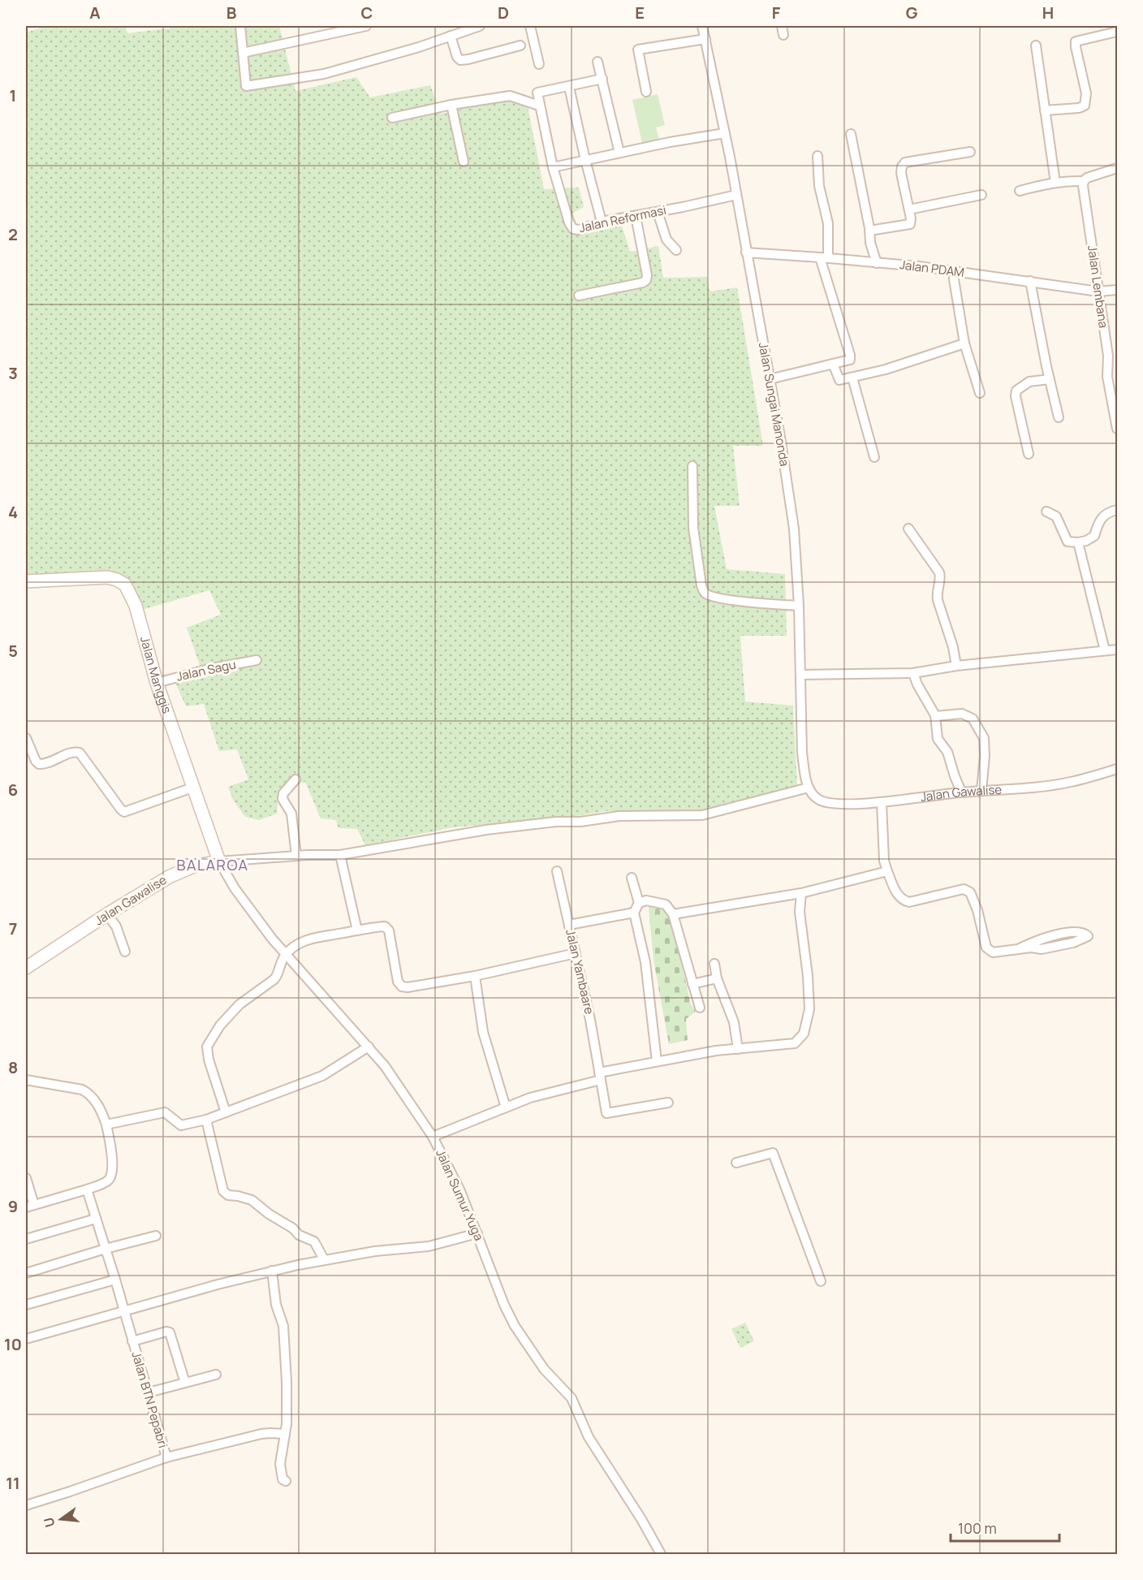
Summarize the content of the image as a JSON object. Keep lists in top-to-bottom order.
{
  "streets": {
    "street": [
      "Jalan Reformasi",
      "Jalan PDAM",
      "Jalan Lembana",
      "Jalan Sungai Manonda",
      "Jalan Sagu",
      "Jalan Manggis",
      "Jalan Gawalise",
      "Jalan Yambaare",
      "Jalan Sumur Yuga",
      "Jalan BTN Pepabri"
    ]
  },
  "crossings": [
    ["Jalan Reformasi", "Jalan Sungai Manonda"],
    ["Jalan PDAM", "Jalan Lembana"],
    ["Jalan PDAM", "Jalan Sungai Manonda"],
    ["Jalan Sungai Manonda", "Jalan Gawalise"],
    ["Jalan Sagu", "Jalan Manggis"],
    ["Jalan Manggis", "Jalan Gawalise"],
    ["Jalan Manggis", "Jalan Sumur Yuga"],
    ["Jalan Gawalise", "Jalan Sumur Yuga"]
  ],
  "districts": ["BALAROA"],
  "scale_bar": "100 m",
  "north": "left",
  "grid": {
    "columns": [
      "A",
      "B",
      "C",
      "D",
      "E",
      "F",
      "G",
      "H"
    ],
    "rows": [
      "1",
      "2",
      "3",
      "4",
      "5",
      "6",
      "7",
      "8",
      "9",
      "10",
      "11"
    ]
  }
}
